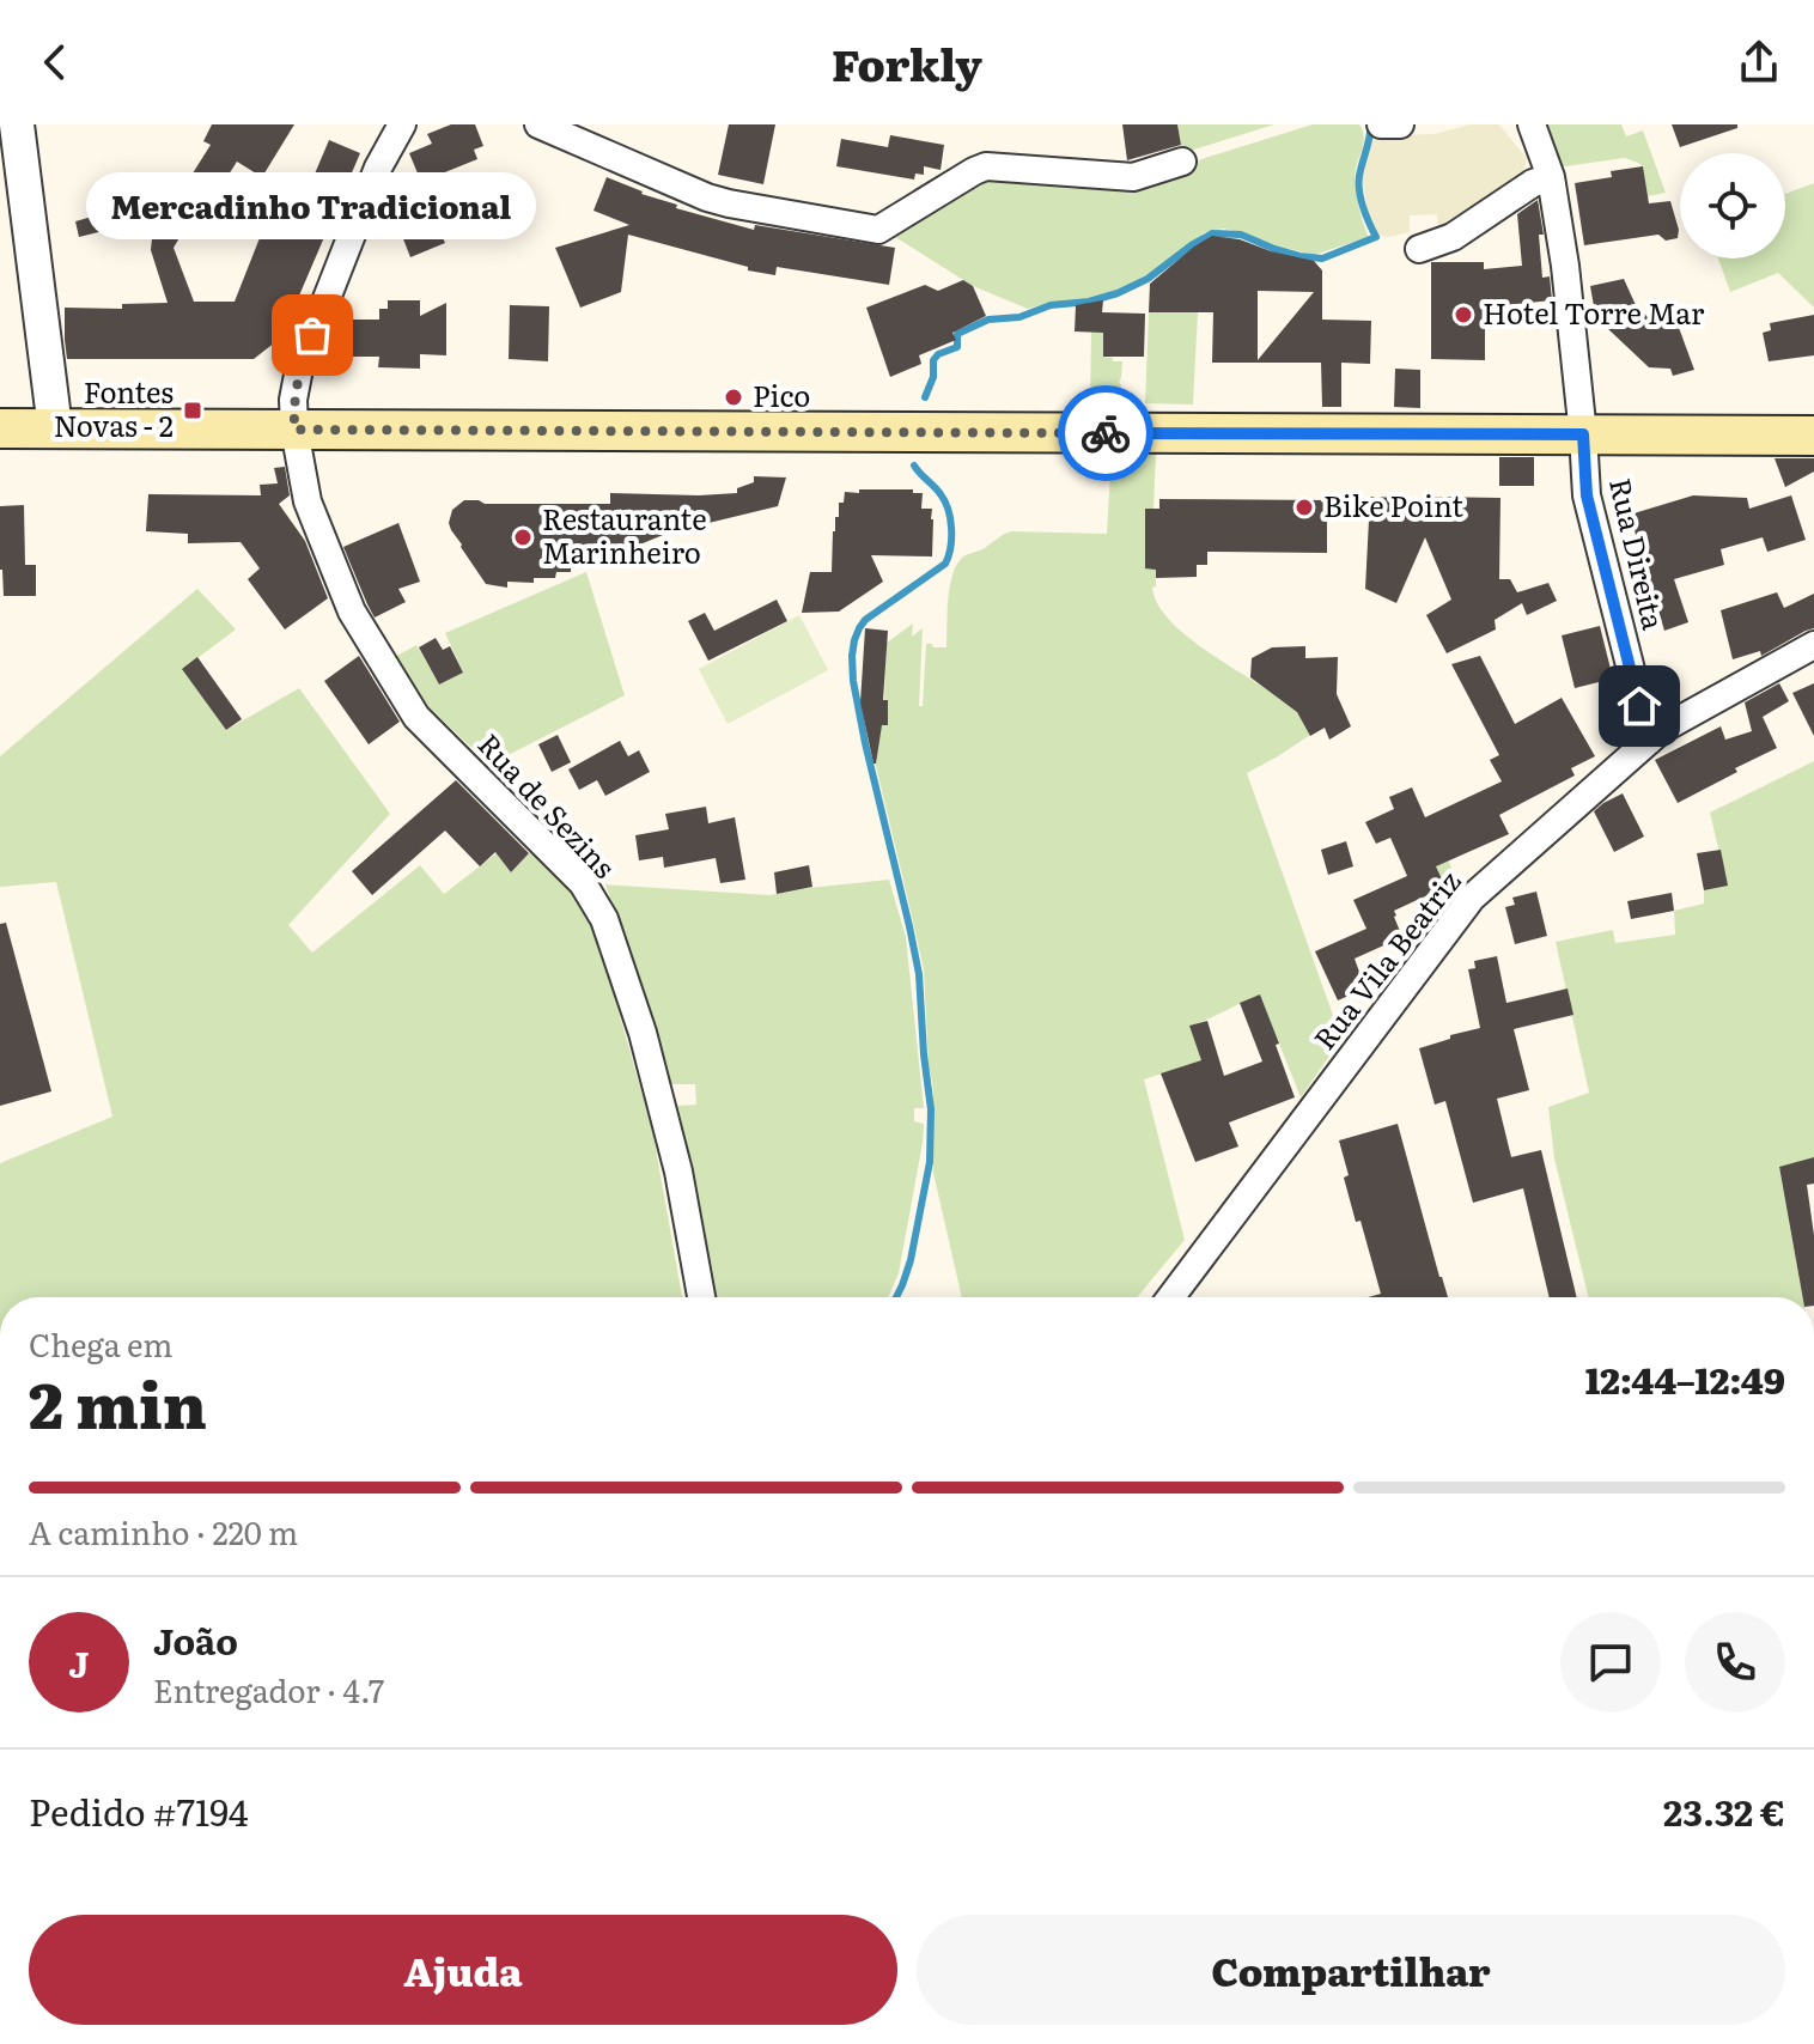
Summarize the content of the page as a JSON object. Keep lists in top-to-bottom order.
{
  "streets": {
    "street": ["Rua Direita", "Rua de Sezins", "Rua Vila Beatriz"]
  },
  "crossings": [
    ["Rua Direita", "Rua Vila Beatriz"]
  ],
  "places": {
    "other": [
      "Hotel Torre Mar",
      "Mercadinho Tradicional",
      "Pico",
      "Bike Point",
      "Restaurante Marinheiro"
    ],
    "transit": ["Fontes Novas - 2"]
  },
  "page": {
    "header": "Forkly",
    "bubble": "Mercadinho Tradicional",
    "heading": ["2 min", "Chega em", "12:44–12:49"],
    "panel": [
      "João",
      "Entregador · 4.7",
      "Pedido #7194",
      "23.32 €"
    ],
    "bar": "A caminho · 220 m",
    "round": "J",
    "buttons": ["Ajuda", "Compartilhar"]
  }
}
